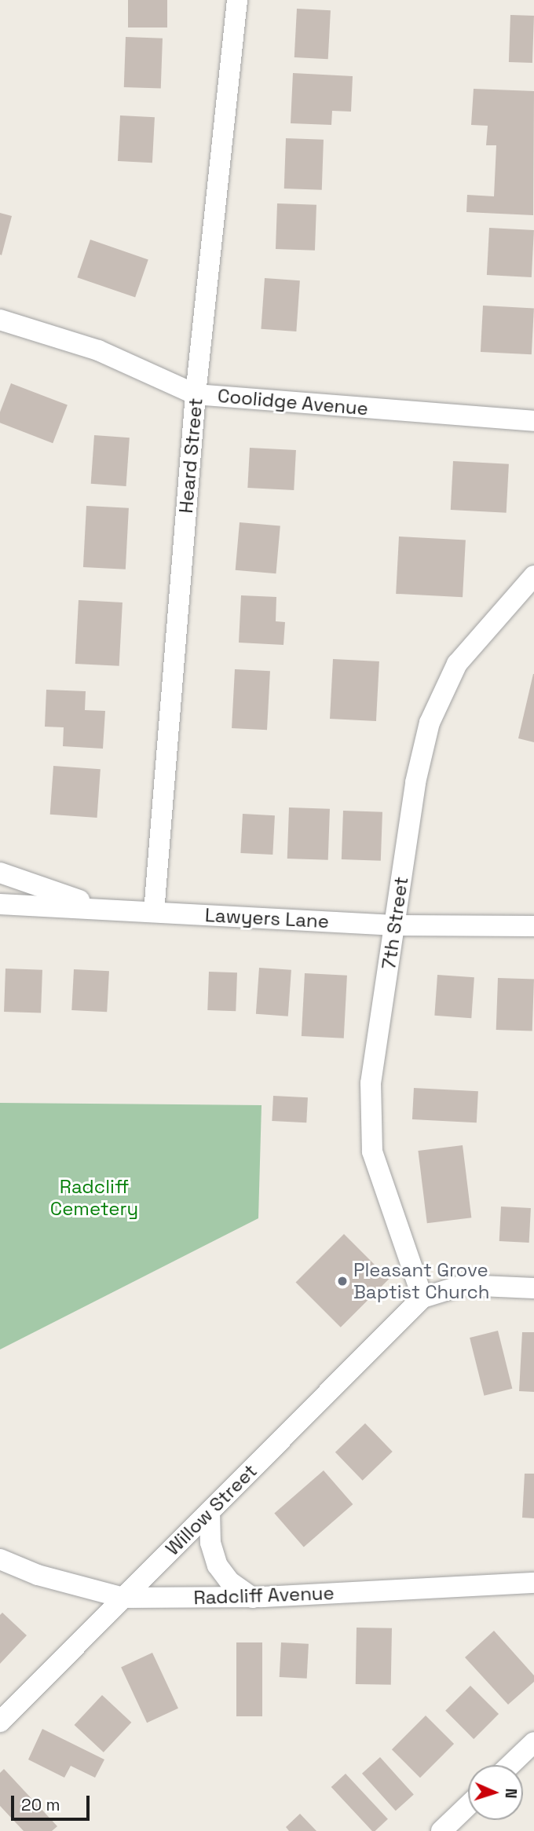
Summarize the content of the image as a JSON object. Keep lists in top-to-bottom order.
{
  "streets": {
    "street": [
      "Coolidge Avenue",
      "Heard Street",
      "Lawyers Lane",
      "7th Street",
      "Willow Street",
      "Radcliff Avenue"
    ]
  },
  "crossings": [
    ["Coolidge Avenue", "Heard Street"],
    ["Heard Street", "Lawyers Lane"],
    ["Lawyers Lane", "7th Street"],
    ["7th Street", "Willow Street"],
    ["Willow Street", "Radcliff Avenue"]
  ],
  "parks": ["Radcliff Cemetery"],
  "places": ["Pleasant Grove Baptist Church"],
  "scale_bar": "20 m",
  "north": "right"
}
